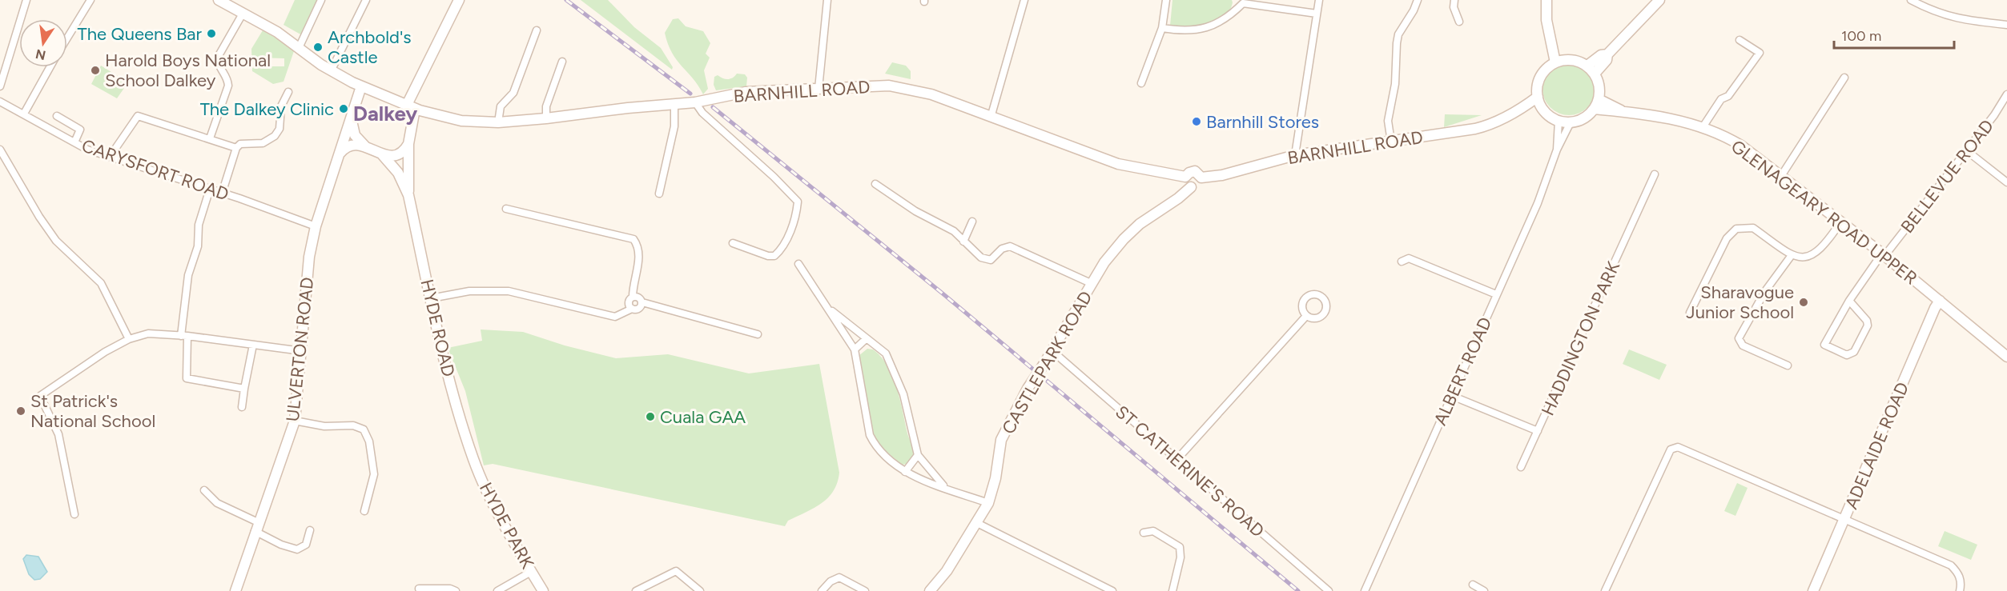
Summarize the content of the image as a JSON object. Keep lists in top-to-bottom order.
{
  "streets": {
    "main road": [
      "BARNHILL ROAD",
      "GLENAGEARY ROAD UPPER",
      "HYDE ROAD",
      "ULVERTON ROAD",
      "CASTLEPARK ROAD",
      "ADELAIDE ROAD",
      "HYDE PARK"
    ],
    "street": [
      "CARYSFORT ROAD",
      "BELLEVUE ROAD",
      "HADDINGTON PARK",
      "ALBERT ROAD",
      "ST CATHERINE'S ROAD"
    ]
  },
  "crossings": [
    ["BARNHILL ROAD", "GLENAGEARY ROAD UPPER"],
    ["BARNHILL ROAD", "HYDE ROAD"],
    ["BARNHILL ROAD", "ULVERTON ROAD"],
    ["BARNHILL ROAD", "CASTLEPARK ROAD"],
    ["BARNHILL ROAD", "ALBERT ROAD"],
    ["CARYSFORT ROAD", "ULVERTON ROAD"],
    ["BELLEVUE ROAD", "GLENAGEARY ROAD UPPER"],
    ["GLENAGEARY ROAD UPPER", "ALBERT ROAD"],
    ["GLENAGEARY ROAD UPPER", "ADELAIDE ROAD"],
    ["HYDE ROAD", "ULVERTON ROAD"],
    ["HYDE ROAD", "HYDE PARK"],
    ["HADDINGTON PARK", "ALBERT ROAD"],
    ["CASTLEPARK ROAD", "ST CATHERINE'S ROAD"]
  ],
  "districts": ["Dalkey"],
  "places": [
    "The Queens Bar",
    "Archbold's Castle",
    "Harold Boys National School Dalkey",
    "The Dalkey Clinic",
    "Barnhill Stores",
    "Sharavogue Junior School",
    "St Patrick's National School",
    "Cuala GAA"
  ],
  "scale_bar": "100 m",
  "north": "bottom"
}
